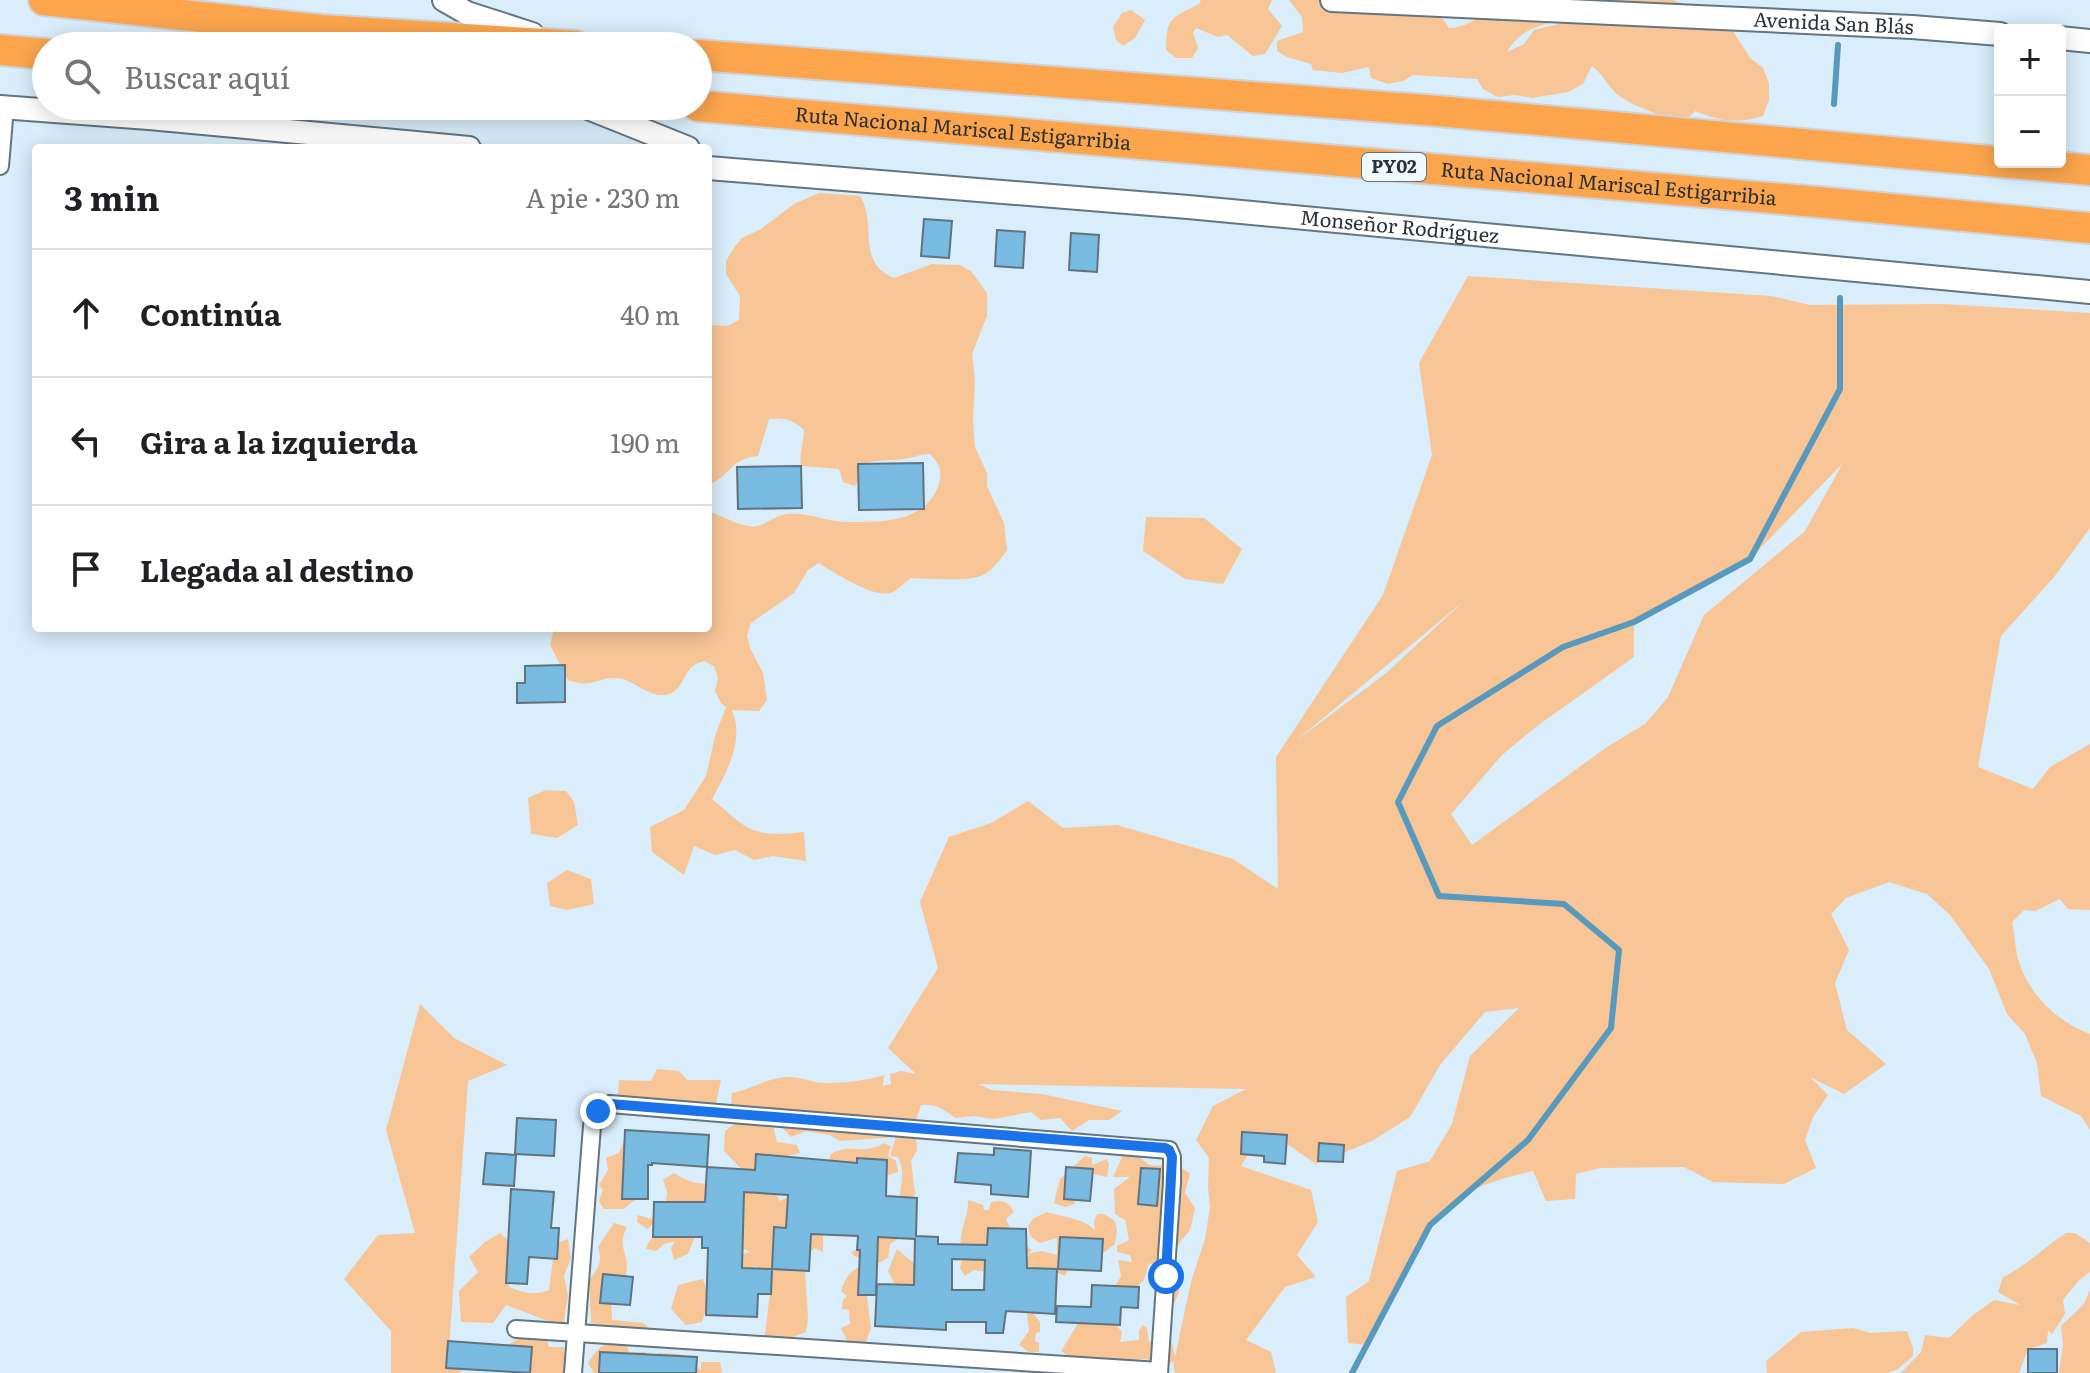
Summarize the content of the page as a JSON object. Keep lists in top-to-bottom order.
{
  "streets": {
    "highway": ["Ruta Nacional Mariscal Estigarribia", "PY02"],
    "street": ["Avenida San Blás", "Monseñor Rodríguez"]
  },
  "page": {
    "map_buttons": ["+", "−"],
    "search": "Buscar aquí",
    "heading": ["3 min", "A pie · 230 m"],
    "list": [
      ["Continúa", "40 m"],
      ["Gira a la izquierda", "190 m"],
      "Llegada al destino"
    ]
  }
}
